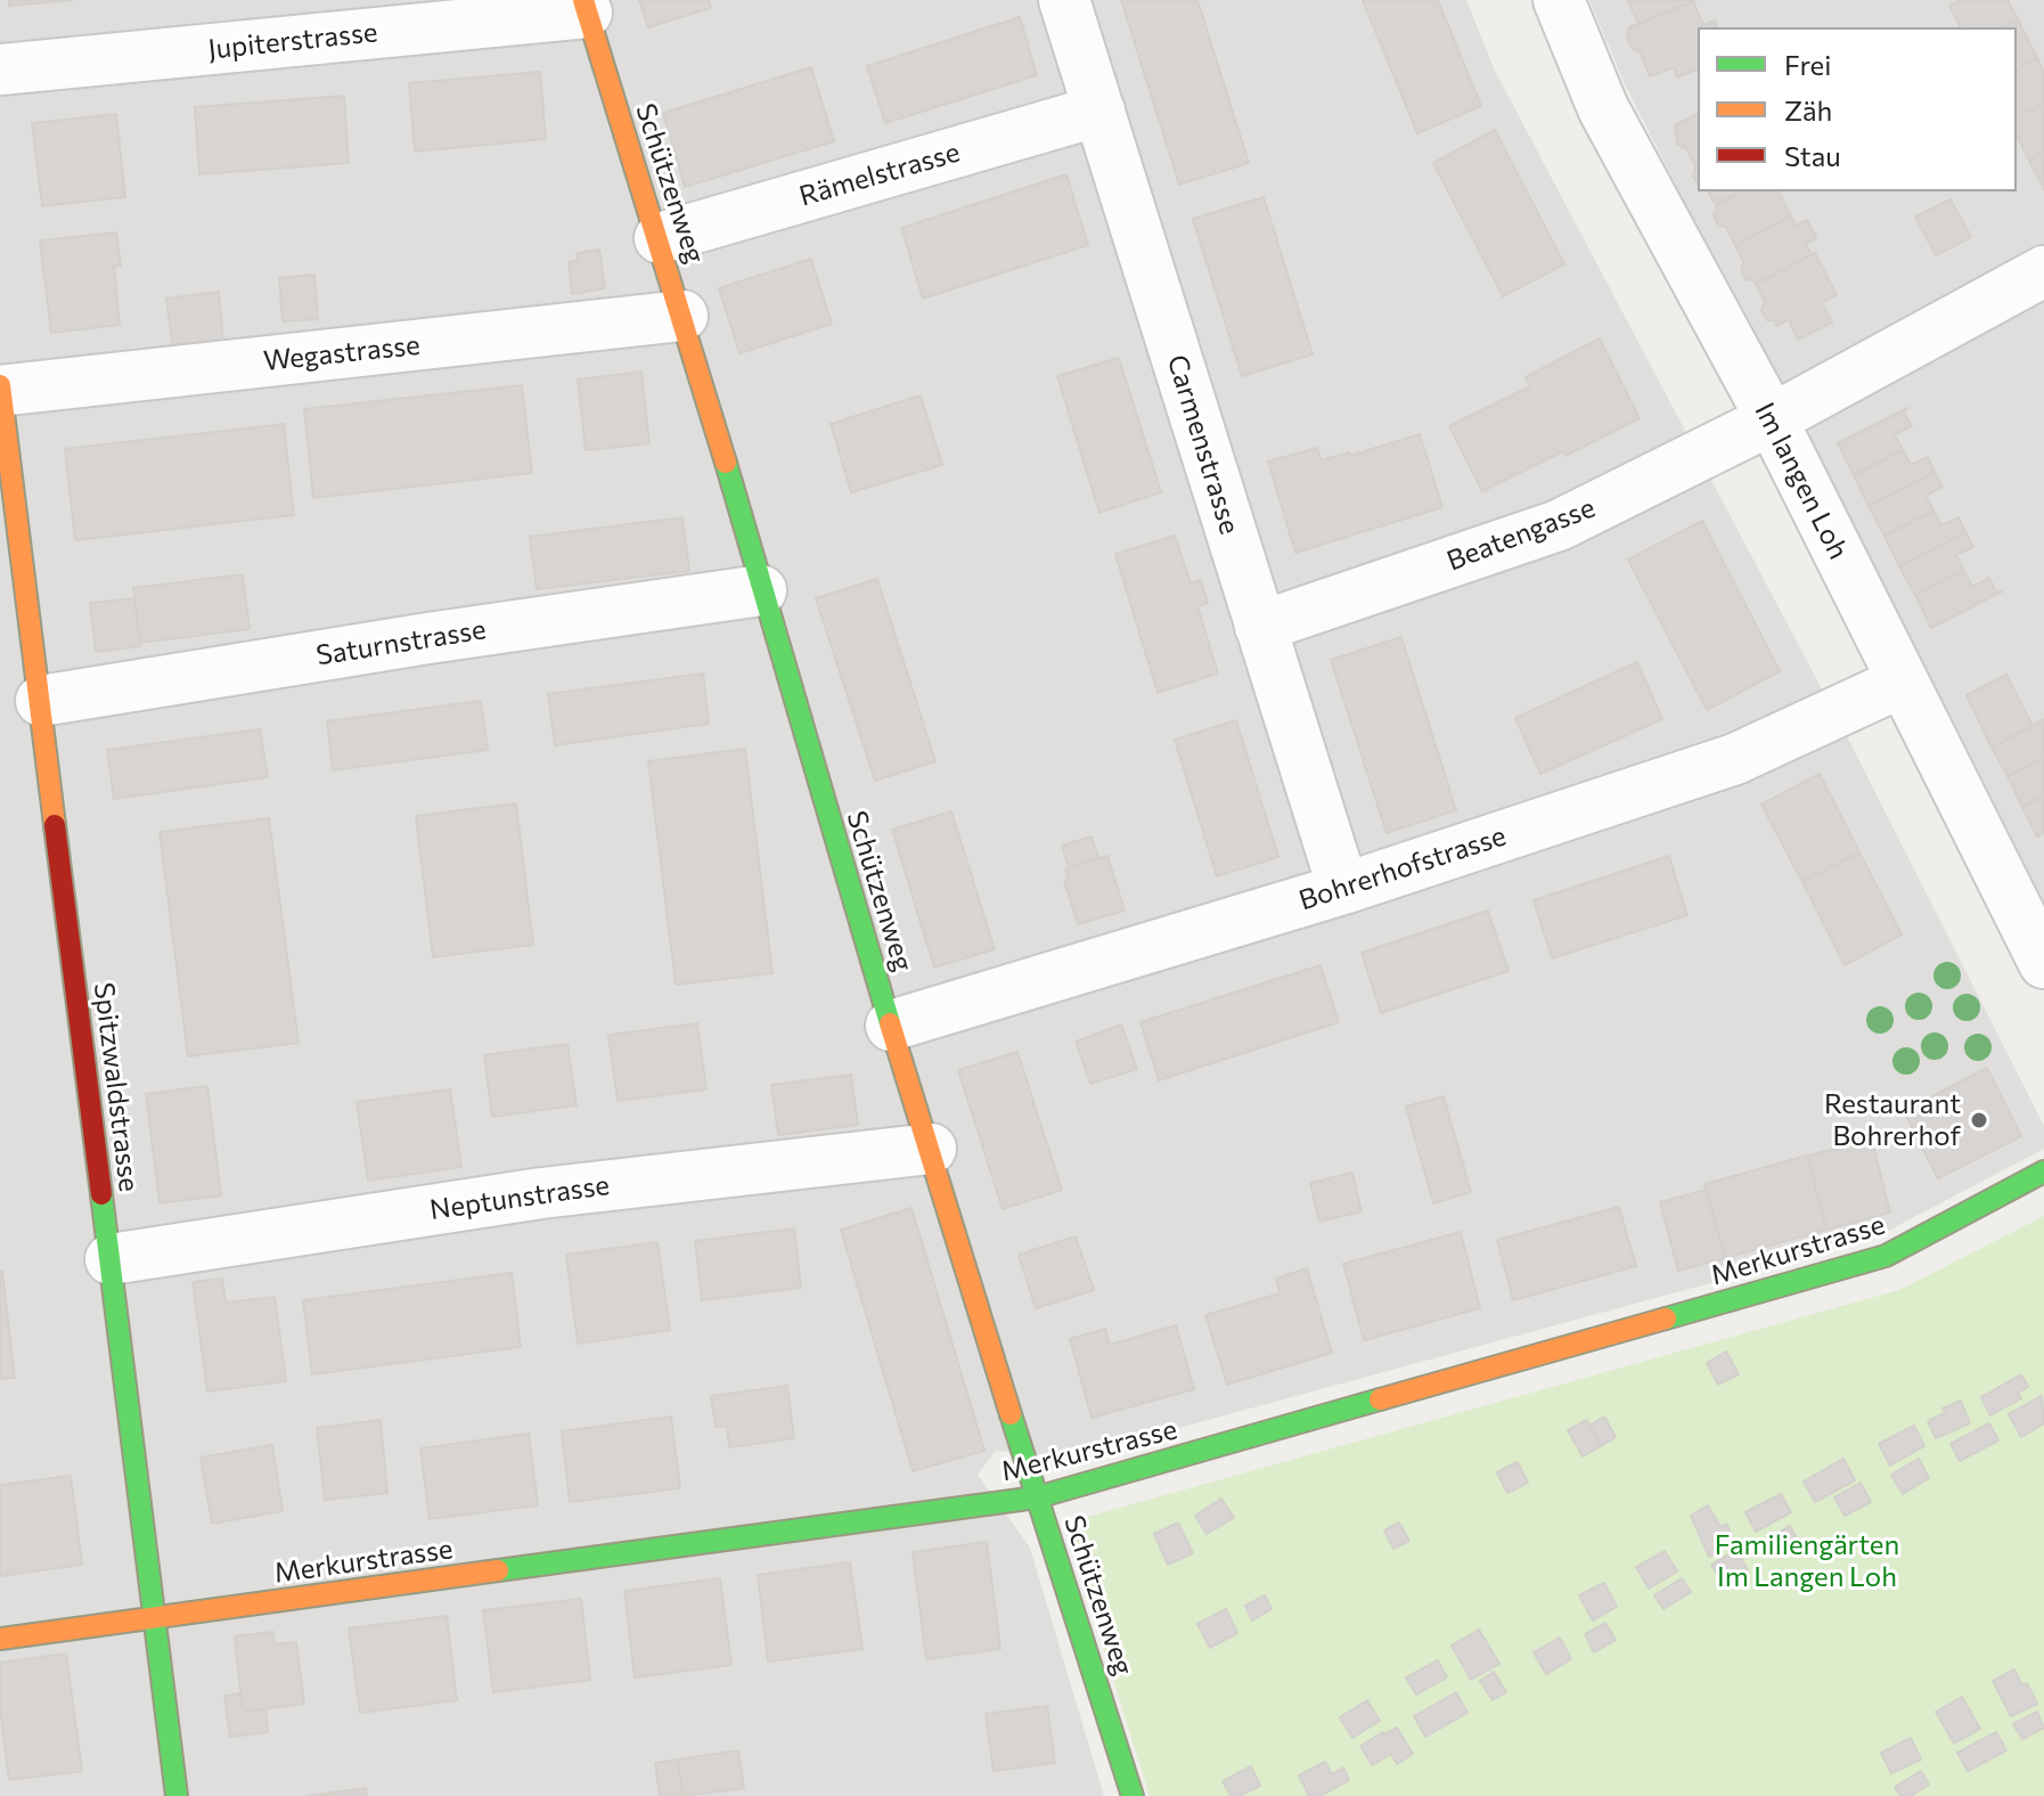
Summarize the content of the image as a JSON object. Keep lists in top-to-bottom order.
{
  "streets": {
    "street": [
      "Jupiterstrasse",
      "Rämelstrasse",
      "Schützenweg",
      "Wegastrasse",
      "Carmenstrasse",
      "Im langen Loh",
      "Beatengasse",
      "Saturnstrasse",
      "Bohrerhofstrasse",
      "Spitzwaldstrasse",
      "Neptunstrasse",
      "Merkurstrasse"
    ]
  },
  "crossings": [
    ["Jupiterstrasse", "Schützenweg"],
    ["Rämelstrasse", "Schützenweg"],
    ["Rämelstrasse", "Carmenstrasse"],
    ["Schützenweg", "Wegastrasse"],
    ["Schützenweg", "Saturnstrasse"],
    ["Schützenweg", "Bohrerhofstrasse"],
    ["Schützenweg", "Neptunstrasse"],
    ["Schützenweg", "Merkurstrasse"],
    ["Wegastrasse", "Spitzwaldstrasse"],
    ["Carmenstrasse", "Beatengasse"],
    ["Carmenstrasse", "Bohrerhofstrasse"],
    ["Im langen Loh", "Beatengasse"],
    ["Im langen Loh", "Bohrerhofstrasse"],
    ["Saturnstrasse", "Spitzwaldstrasse"],
    ["Spitzwaldstrasse", "Neptunstrasse"],
    ["Spitzwaldstrasse", "Merkurstrasse"]
  ],
  "parks": ["Familiengärten Im Langen Loh"],
  "places": ["Restaurant Bohrerhof"],
  "legend": ["Frei", "Zäh", "Stau"]
}
